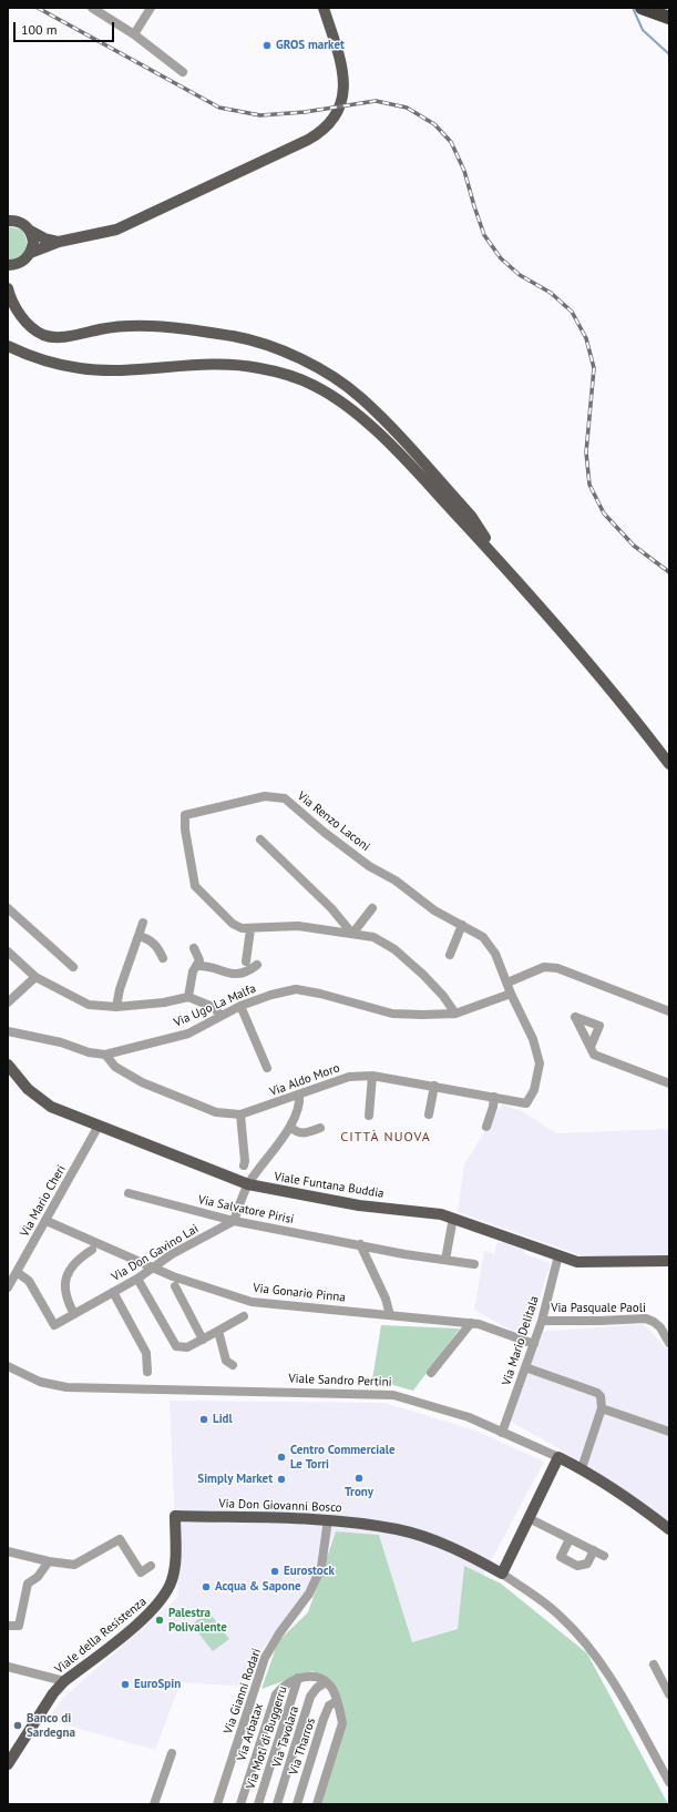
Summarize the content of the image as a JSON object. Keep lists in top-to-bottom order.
{
  "streets": {
    "main road": [
      "Viale Funtana Buddia",
      "Viale Sandro Pertini",
      "Via Don Giovanni Bosco",
      "Viale della Resistenza"
    ],
    "street": [
      "Via Renzo Laconi",
      "Via Ugo La Malfa",
      "Via Aldo Moro",
      "Via Mario Cheri",
      "Via Salvatore Pirisi",
      "Via Don Gavino Lai",
      "Via Gonario Pinna",
      "Via Pasquale Paoli",
      "Via Mario Delitala",
      "Via Gianni Rodari",
      "Via Arbatax",
      "Via Tavolara",
      "Via Moti di Buggerru",
      "Via Tharros"
    ]
  },
  "crossings": [
    ["Via Renzo Laconi", "Via Ugo La Malfa"],
    ["Via Ugo La Malfa", "Via Aldo Moro"],
    ["Viale Funtana Buddia", "Via Mario Cheri"],
    ["Viale Funtana Buddia", "Via Mario Delitala"],
    ["Via Mario Cheri", "Via Don Gavino Lai"],
    ["Via Mario Cheri", "Via Gonario Pinna"],
    ["Via Salvatore Pirisi", "Via Don Gavino Lai"],
    ["Via Don Gavino Lai", "Via Gonario Pinna"],
    ["Via Gonario Pinna", "Via Mario Delitala"],
    ["Via Pasquale Paoli", "Via Mario Delitala"],
    ["Via Mario Delitala", "Viale Sandro Pertini"],
    ["Via Don Giovanni Bosco", "Viale della Resistenza"],
    ["Via Don Giovanni Bosco", "Via Gianni Rodari"],
    ["Via Arbatax", "Via Moti di Buggerru"]
  ],
  "districts": ["CITTÀ NUOVA"],
  "places": [
    "GROS market",
    "Lidl",
    "Centro Commerciale Le Torri",
    "Trony",
    "Simply Market",
    "Eurostock",
    "Acqua & Sapone",
    "Palestra Polivalente",
    "EuroSpin",
    "Banco di Sardegna"
  ],
  "scale_bar": "100 m"
}
